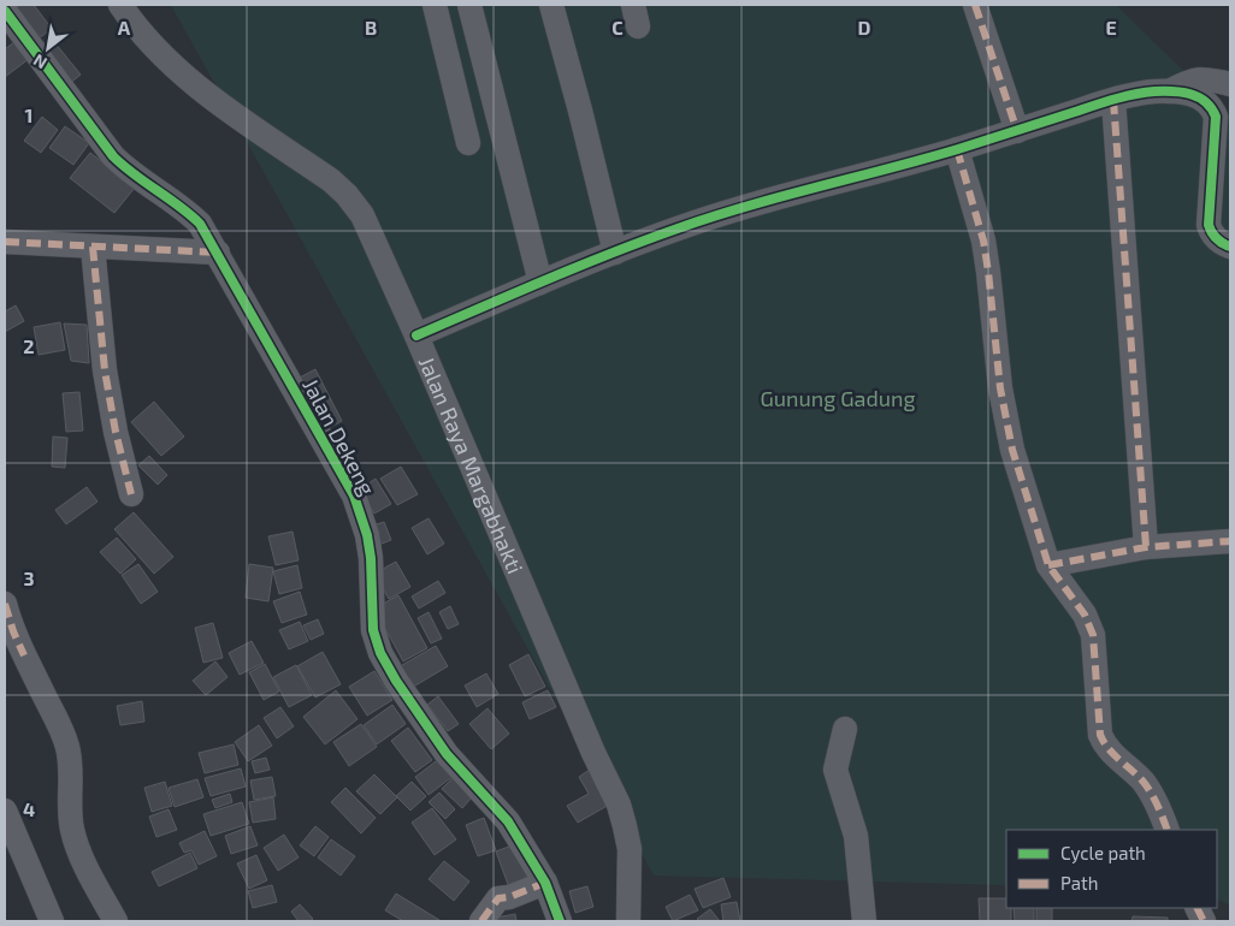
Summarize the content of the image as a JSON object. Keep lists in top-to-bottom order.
{
  "streets": {
    "street": ["Jalan Dekeng", "Jalan Raya Margabhakti"]
  },
  "parks": ["Gunung Gadung"],
  "legend": ["Cycle path", "Path"],
  "north": "bottom left",
  "grid": {
    "columns": [
      "A",
      "B",
      "C",
      "D",
      "E"
    ],
    "rows": [
      "1",
      "2",
      "3",
      "4"
    ]
  }
}
